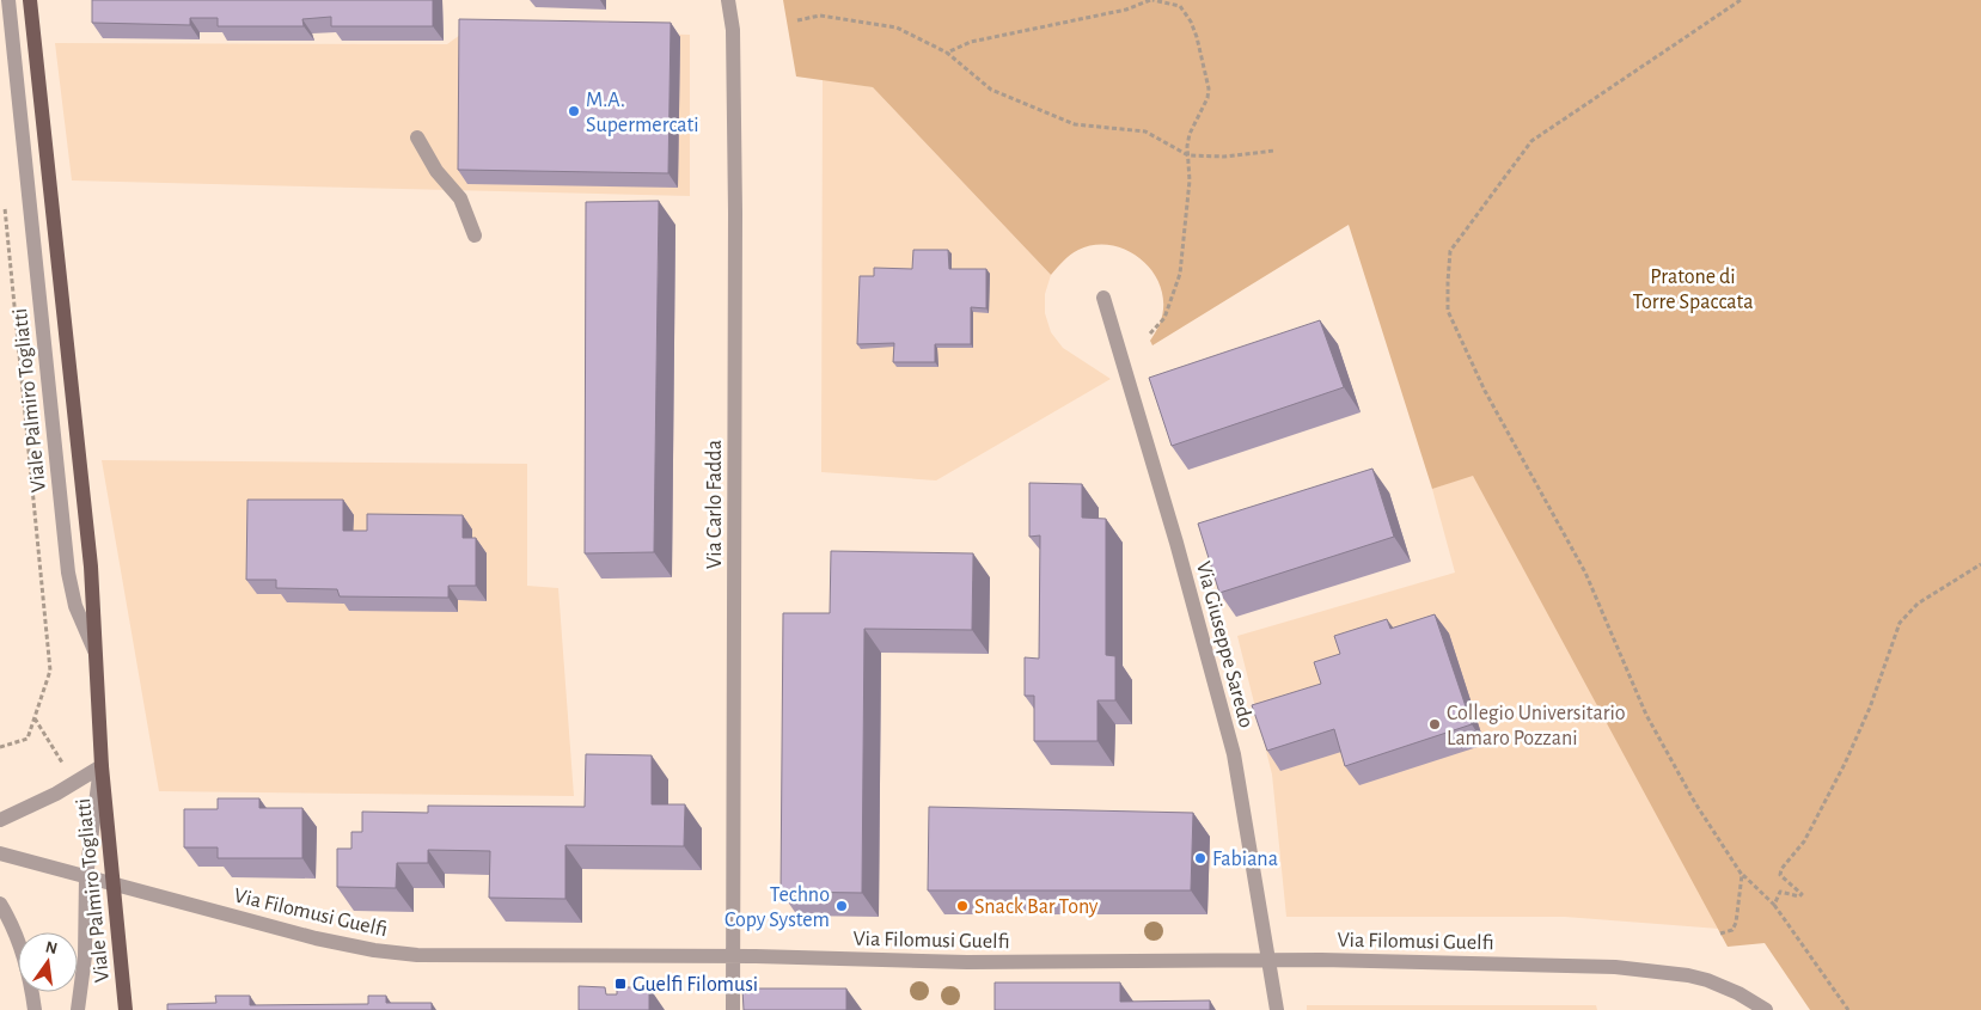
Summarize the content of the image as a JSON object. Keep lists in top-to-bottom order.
{
  "streets": {
    "main road": ["Viale Palmiro Togliatti"],
    "street": ["Via Carlo Fadda", "Via Giuseppe Saredo", "Via Filomusi Guelfi"]
  },
  "crossings": [
    ["Viale Palmiro Togliatti", "Via Filomusi Guelfi"],
    ["Via Carlo Fadda", "Via Filomusi Guelfi"],
    ["Via Giuseppe Saredo", "Via Filomusi Guelfi"]
  ],
  "parks": ["Pratone di Torre Spaccata"],
  "places": {
    "other": [
      "M.A. Supermercati",
      "Collegio Universitario Lamaro Pozzani",
      "Fabiana",
      "Techno Copy System",
      "Snack Bar Tony"
    ],
    "transit": ["Guelfi Filomusi"]
  },
  "north": "top"
}
